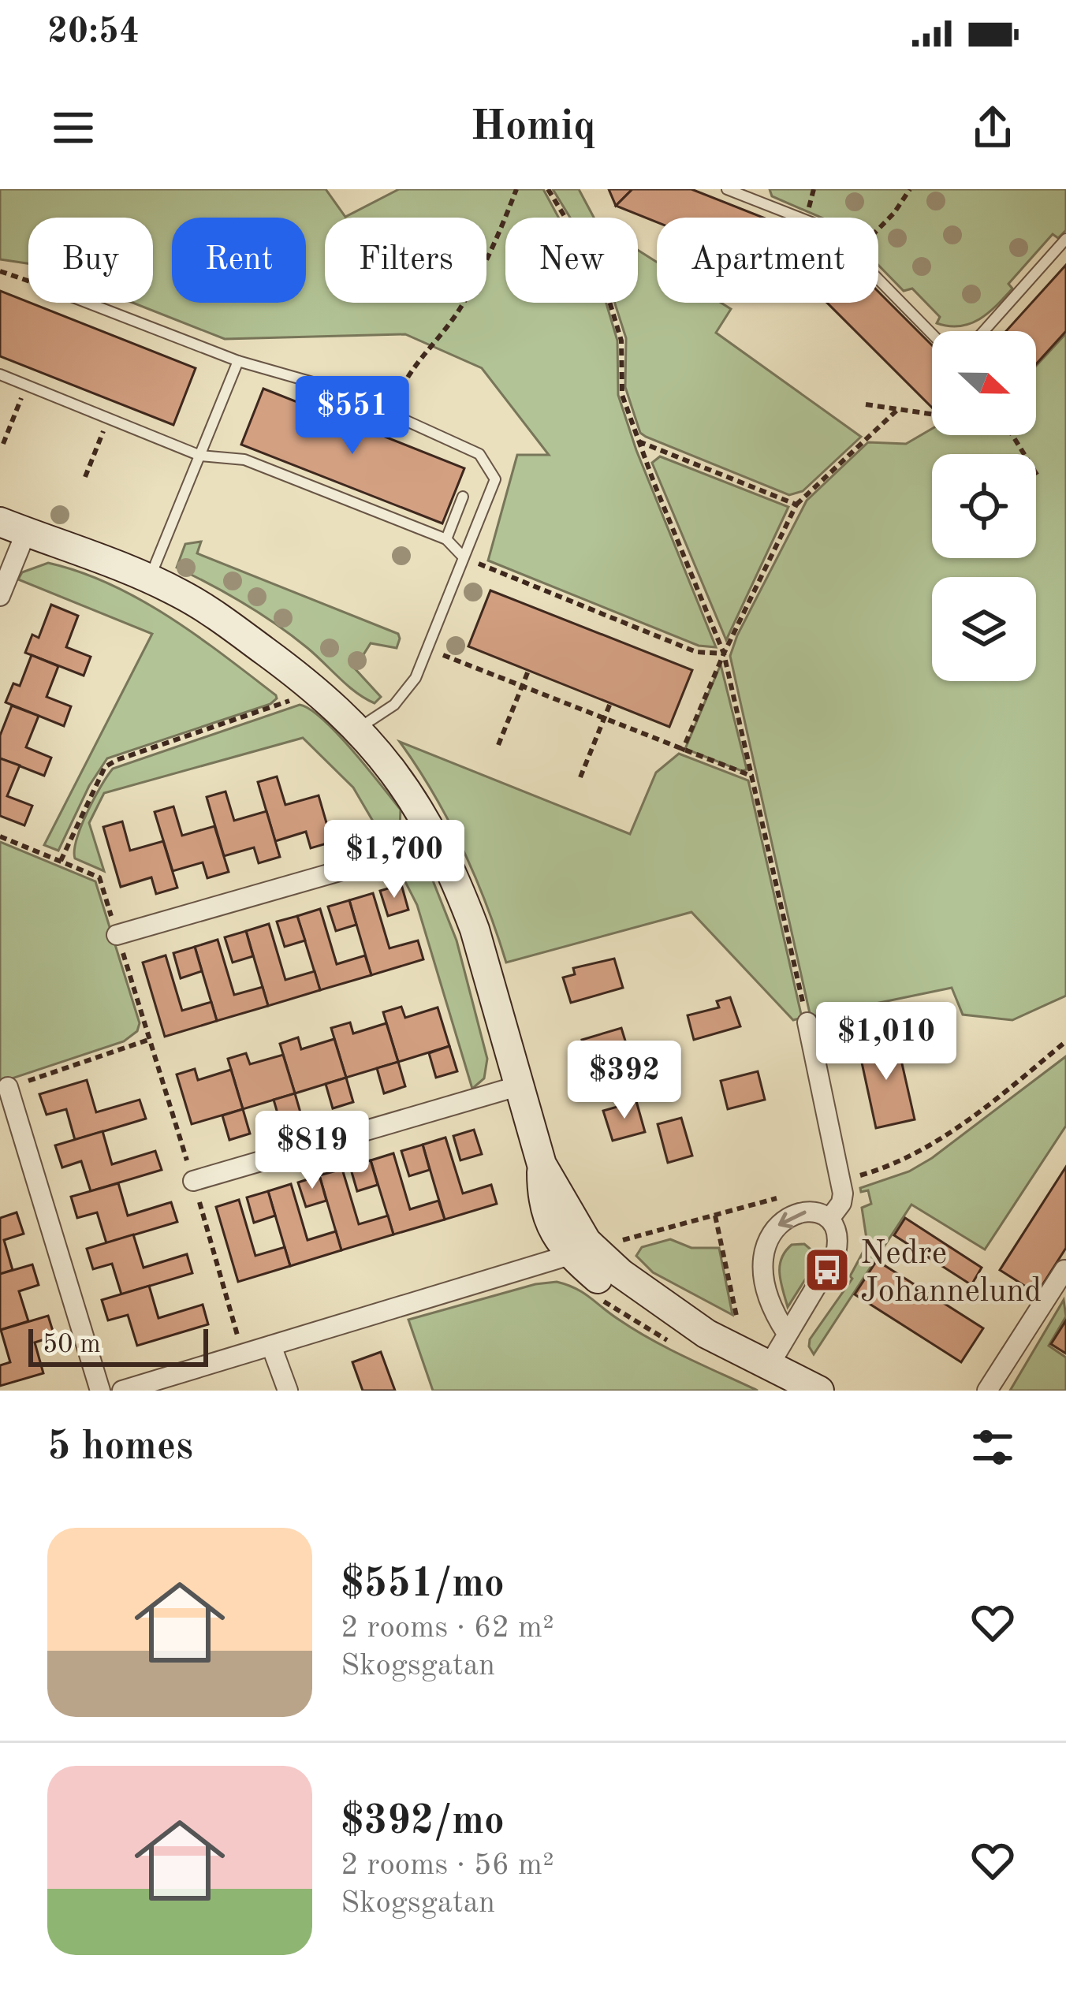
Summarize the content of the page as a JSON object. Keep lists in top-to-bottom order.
{
  "places": {
    "bus stop": ["Nedre Johannelund"]
  },
  "scale_bar": "50 m",
  "north": "right",
  "page": {
    "status": "20:54",
    "header": "Homiq",
    "chip": [
      "Buy",
      "Rent",
      "Filters",
      "New",
      "Apartment"
    ],
    "price": [
      "$551",
      "$1,700",
      "$1,010",
      "$392",
      "$819"
    ],
    "scale": "50 m",
    "heading": "5 homes",
    "list": [
      {
        "name": "$551/mo",
        "note": "2 rooms · 62 m² · Skogsgatan"
      },
      {
        "name": "$392/mo",
        "note": "2 rooms · 56 m² · Skogsgatan"
      }
    ]
  }
}
